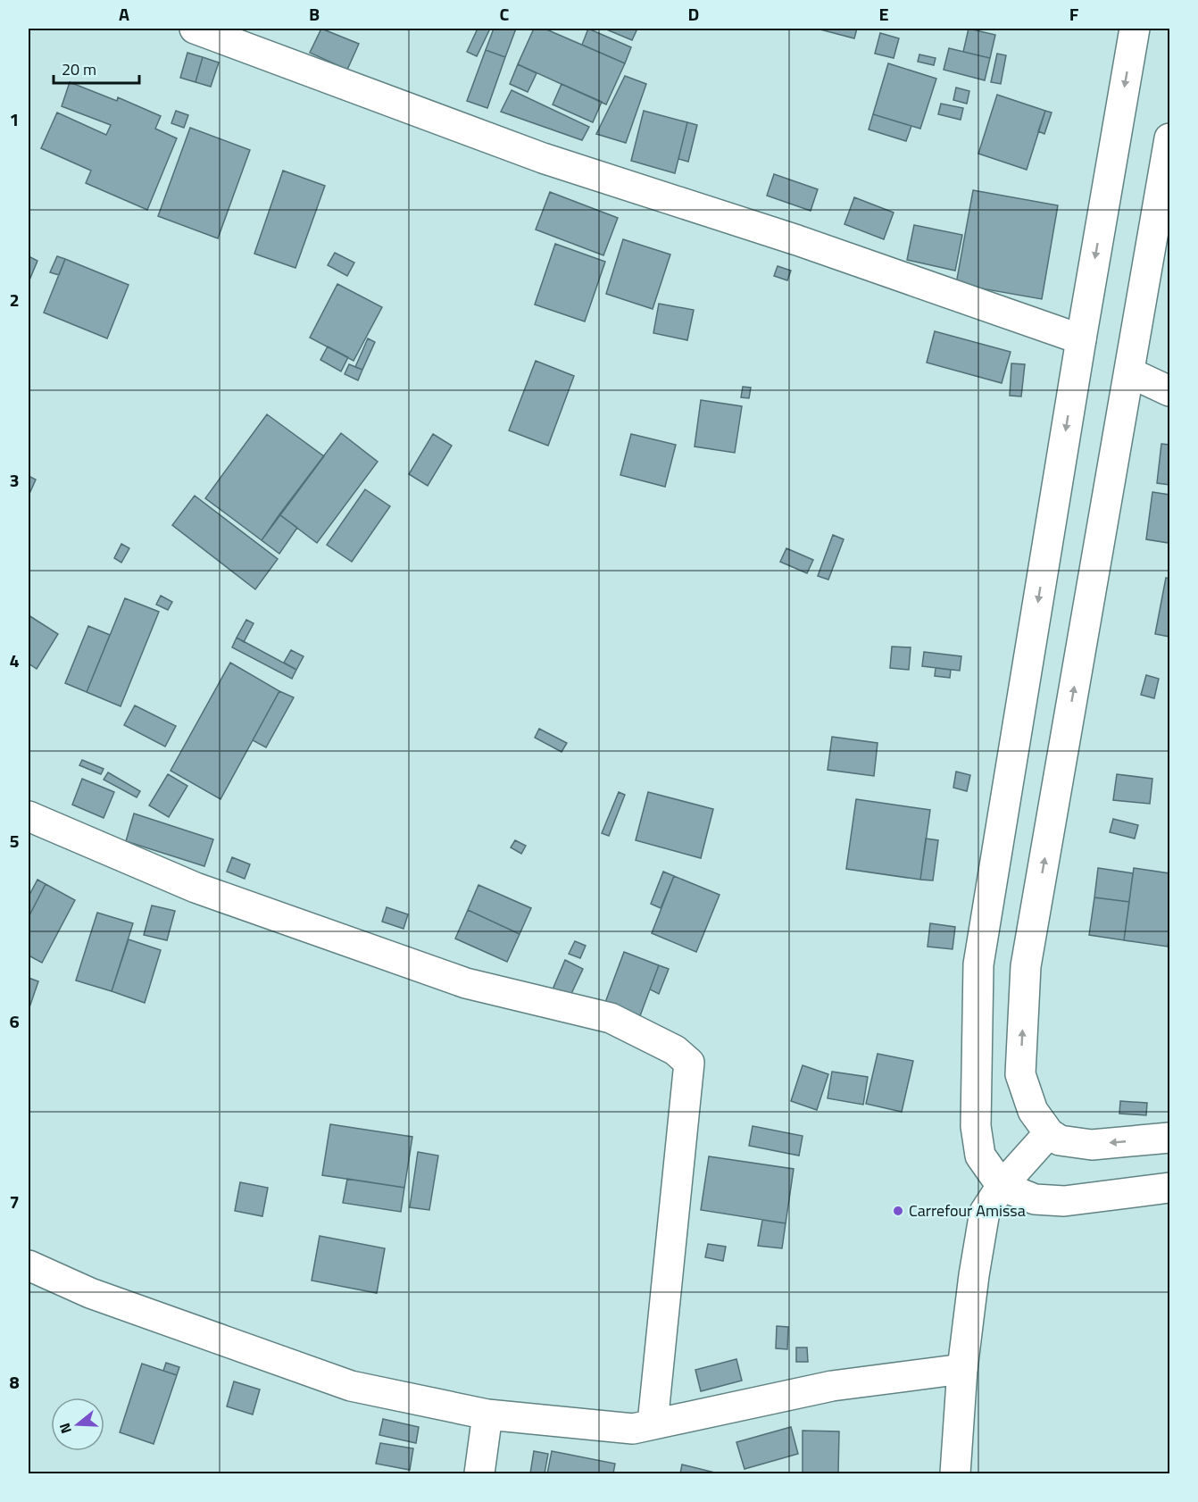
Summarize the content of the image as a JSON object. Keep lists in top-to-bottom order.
{
  "places": ["Carrefour Amissa"],
  "scale_bar": "20 m",
  "north": "left",
  "grid": {
    "columns": [
      "A",
      "B",
      "C",
      "D",
      "E",
      "F"
    ],
    "rows": [
      "1",
      "2",
      "3",
      "4",
      "5",
      "6",
      "7",
      "8"
    ]
  }
}
